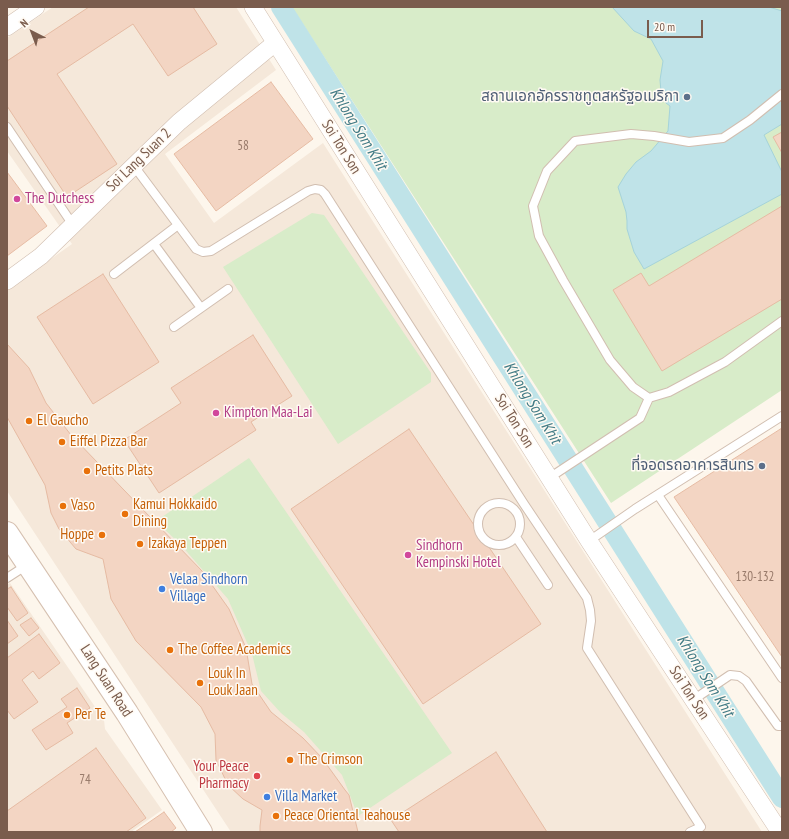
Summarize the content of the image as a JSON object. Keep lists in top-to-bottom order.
{
  "streets": {
    "street": ["Soi Ton Son", "Soi Lang Suan 2", "Lang Suan Road"]
  },
  "crossings": [
    ["Soi Ton Son", "Soi Lang Suan 2"]
  ],
  "water": ["Khlong Som Khit"],
  "places": [
    "สถานเอกอัครราชทูตสหรัฐอเมริกา",
    "The Dutchess",
    "Kimpton Maa-Lai",
    "El Gaucho",
    "Eiffel Pizza Bar",
    "ที่จอดรถอาคารสินทร",
    "Petits Plats",
    "Vaso",
    "Kamui Hokkaido Dining",
    "Hoppe",
    "Izakaya Teppen",
    "Sindhorn Kempinski Hotel",
    "Velaa Sindhorn Village",
    "The Coffee Academics",
    "Louk In Louk Jaan",
    "Per Te",
    "The Crimson",
    "Your Peace Pharmacy",
    "Villa Market",
    "Peace Oriental Teahouse"
  ],
  "house_numbers": ["58", "130-132", "74"],
  "scale_bar": "20 m",
  "north": "top left"
}
